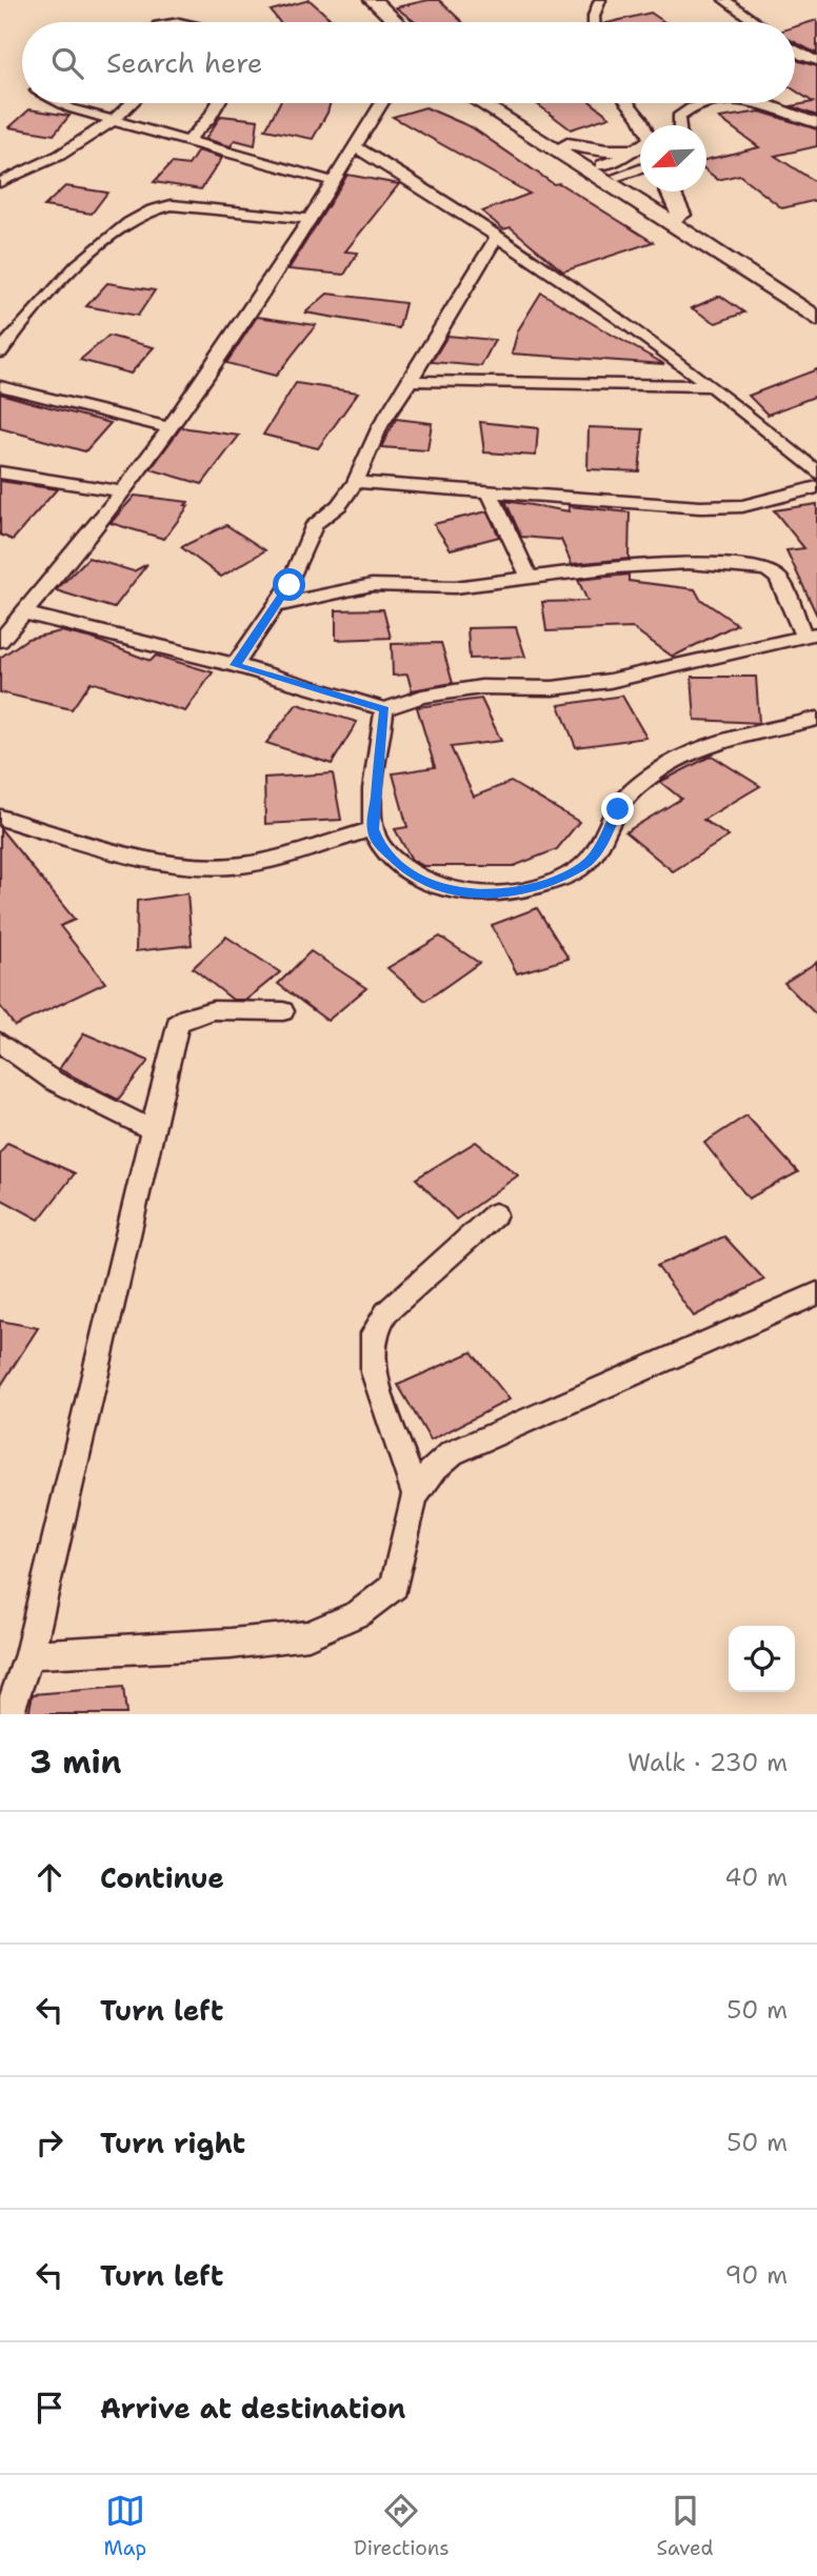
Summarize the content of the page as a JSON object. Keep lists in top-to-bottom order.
{
  "north": "bottom left",
  "page": {
    "search": "Search here",
    "heading": ["3 min", "Walk · 230 m"],
    "list": [
      ["Continue", "40 m"],
      ["Turn left", "50 m"],
      ["Turn right", "50 m"],
      ["Turn left", "90 m"],
      "Arrive at destination"
    ],
    "nav": ["Map", "Directions", "Saved"]
  }
}
